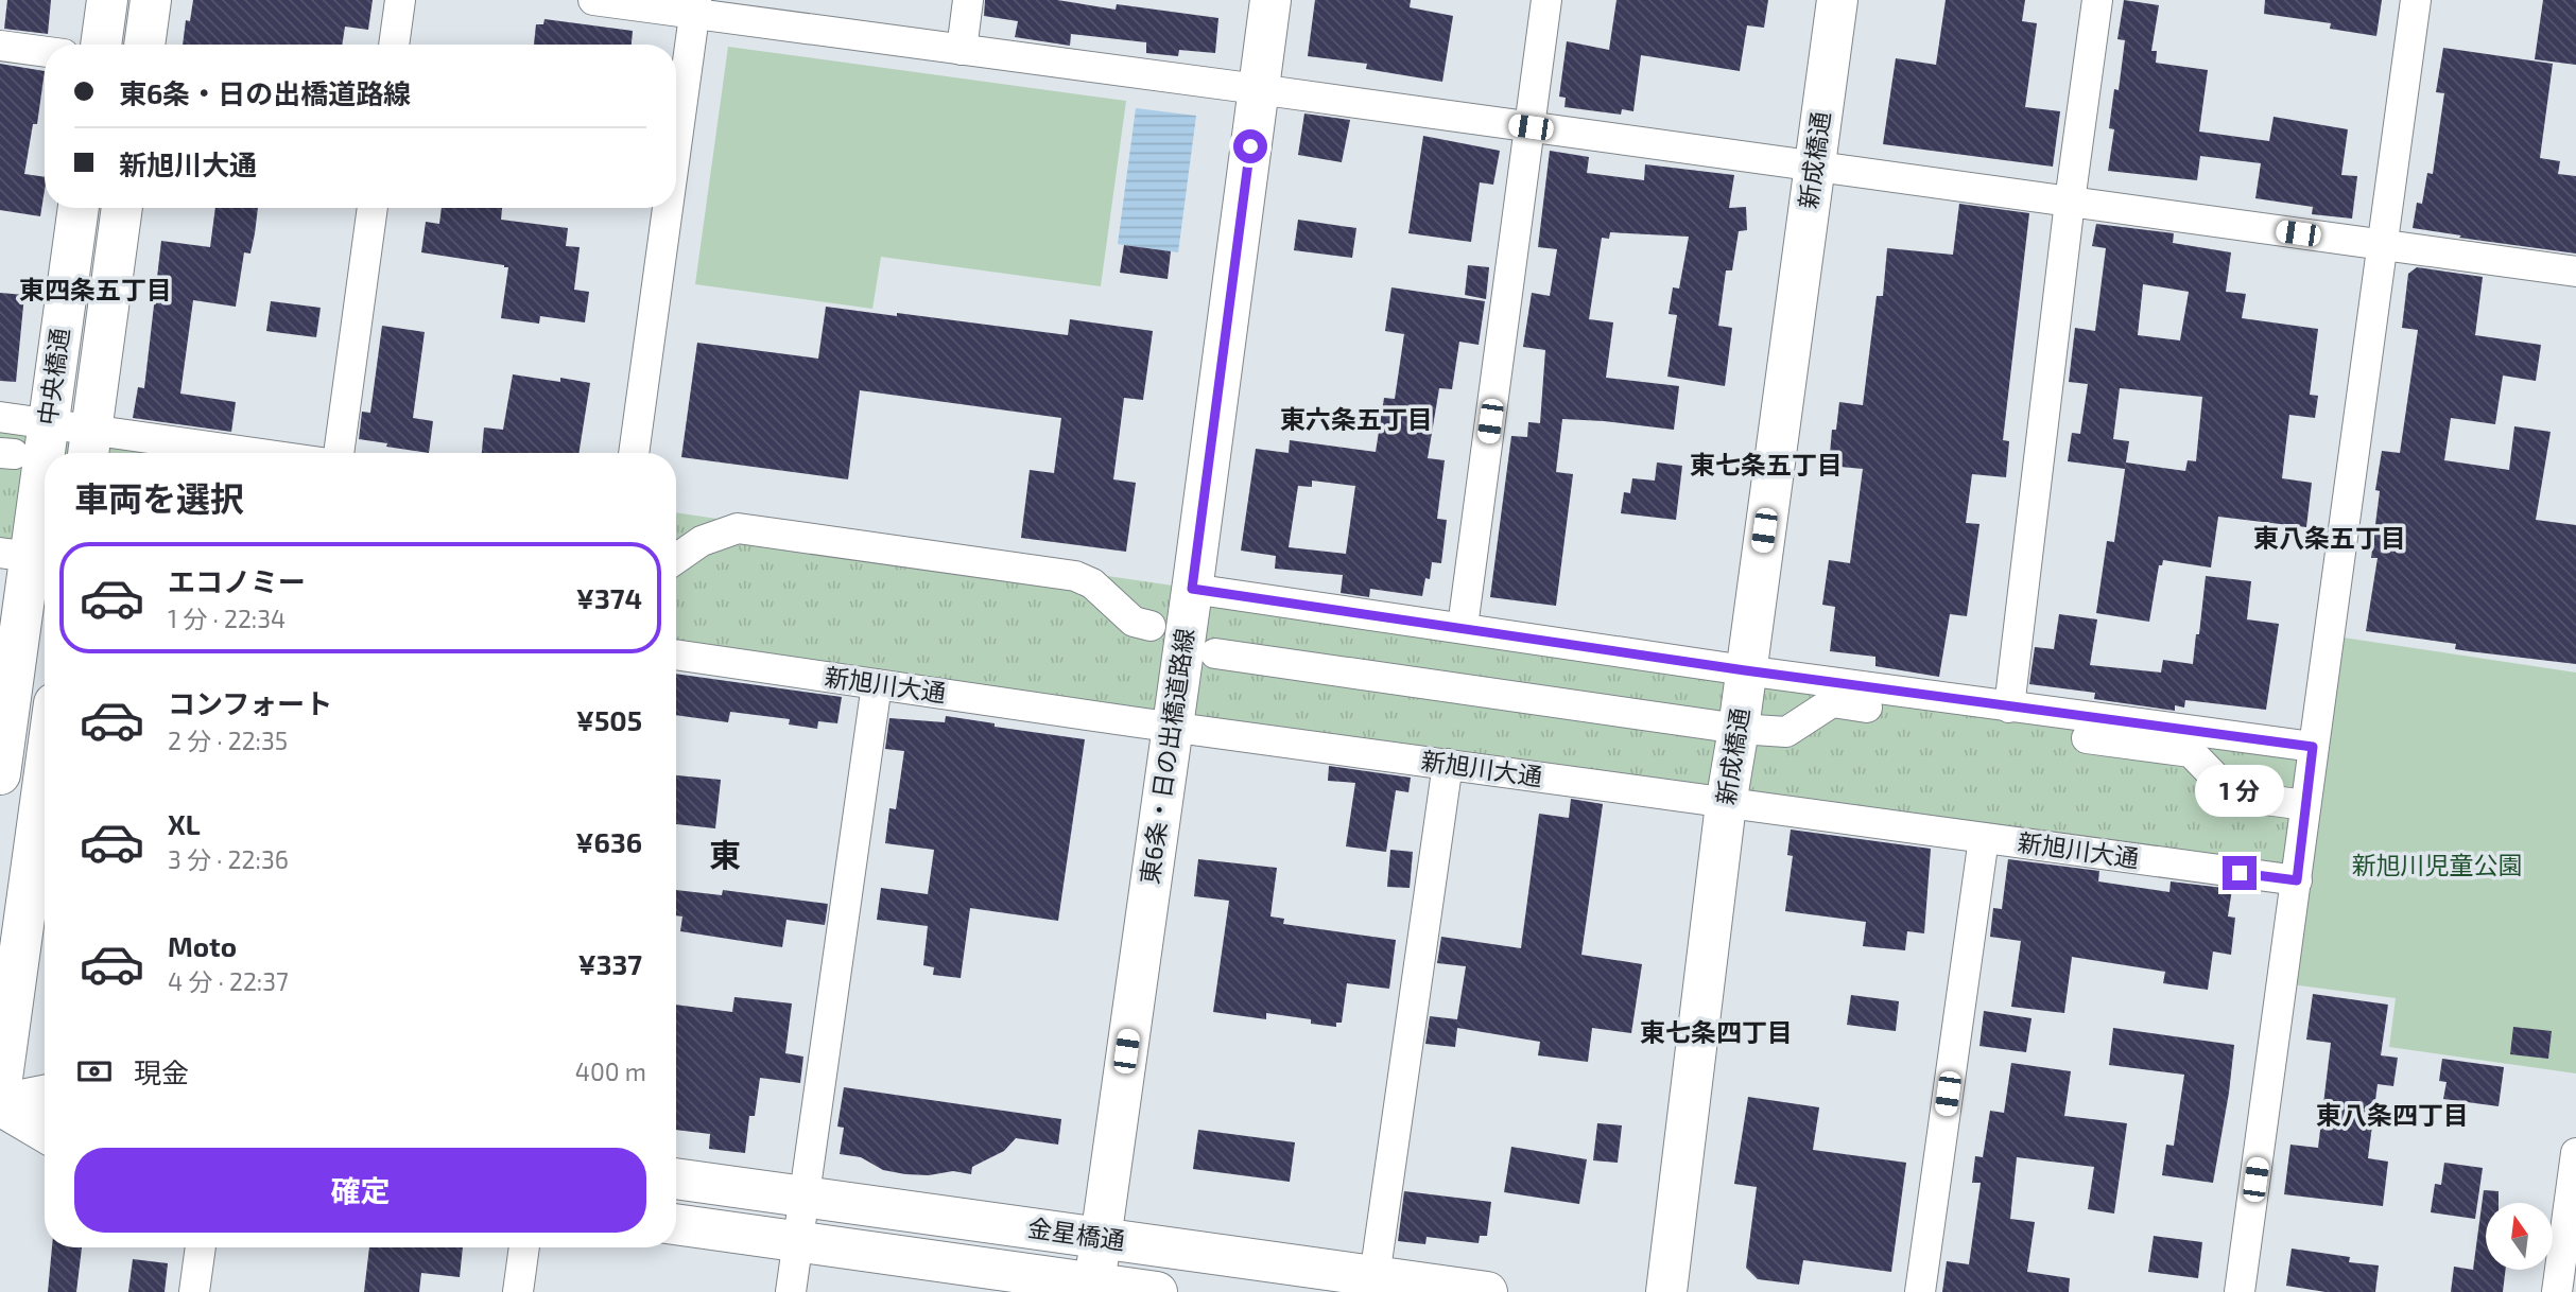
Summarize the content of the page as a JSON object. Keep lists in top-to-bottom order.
{
  "streets": {
    "street": [
      "新成橋通",
      "中央橋通",
      "新旭川大通",
      "東6条・日の出橋道路線",
      "金星橋通"
    ]
  },
  "crossings": [
    ["新成橋通", "新旭川大通"],
    ["新旭川大通", "東6条・日の出橋道路線"],
    ["東6条・日の出橋道路線", "金星橋通"]
  ],
  "districts": [
    "東四条五丁目",
    "東六条五丁目",
    "東七条五丁目",
    "東八条五丁目",
    "東",
    "東七条四丁目",
    "東八条四丁目"
  ],
  "parks": ["新旭川児童公園"],
  "north": "top",
  "page": {
    "banner": ["東6条・日の出橋道路線", "新旭川大通"],
    "heading": "車両を選択",
    "list": [
      {
        "name": "エコノミー",
        "note": "1 分 · 22:34",
        "value": "¥374"
      },
      {
        "name": "コンフォート",
        "note": "2 分 · 22:35",
        "value": "¥505"
      },
      {
        "name": "XL",
        "note": "3 分 · 22:36",
        "value": "¥636"
      },
      {
        "name": "Moto",
        "note": "4 分 · 22:37",
        "value": "¥337"
      }
    ],
    "bubble": "1 分",
    "pay": ["現金", "400 m"],
    "buttons": "確定"
  }
}
